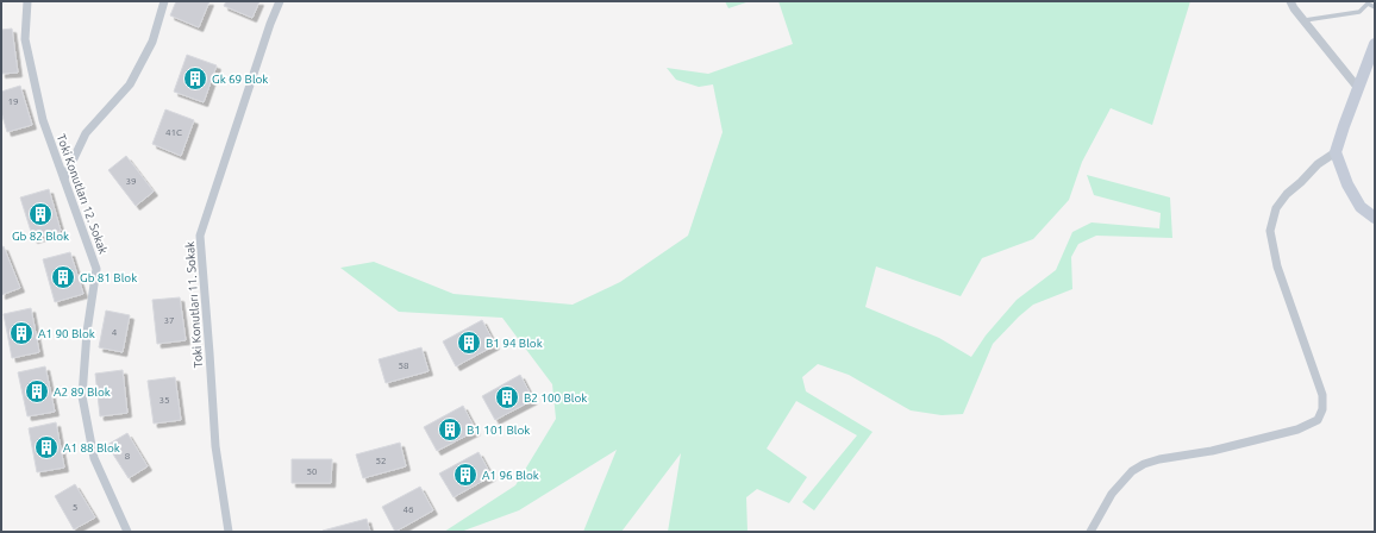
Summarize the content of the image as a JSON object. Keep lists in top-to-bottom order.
{
  "streets": {
    "street": ["Toki Konutları 12. Sokak", "Toki Konutları 11. Sokak"]
  },
  "places": {
    "building": [
      "Gk 69 Blok",
      "Gb 82 Blok",
      "Gb 81 Blok",
      "A1 90 Blok",
      "B1 94 Blok",
      "A2 89 Blok",
      "B2 100 Blok",
      "B1 101 Blok",
      "A1 88 Blok",
      "A1 96 Blok"
    ]
  },
  "house_numbers": [
    "19",
    "41C",
    "39",
    "37",
    "4",
    "58",
    "35",
    "8",
    "52",
    "50",
    "5",
    "46"
  ]
}
